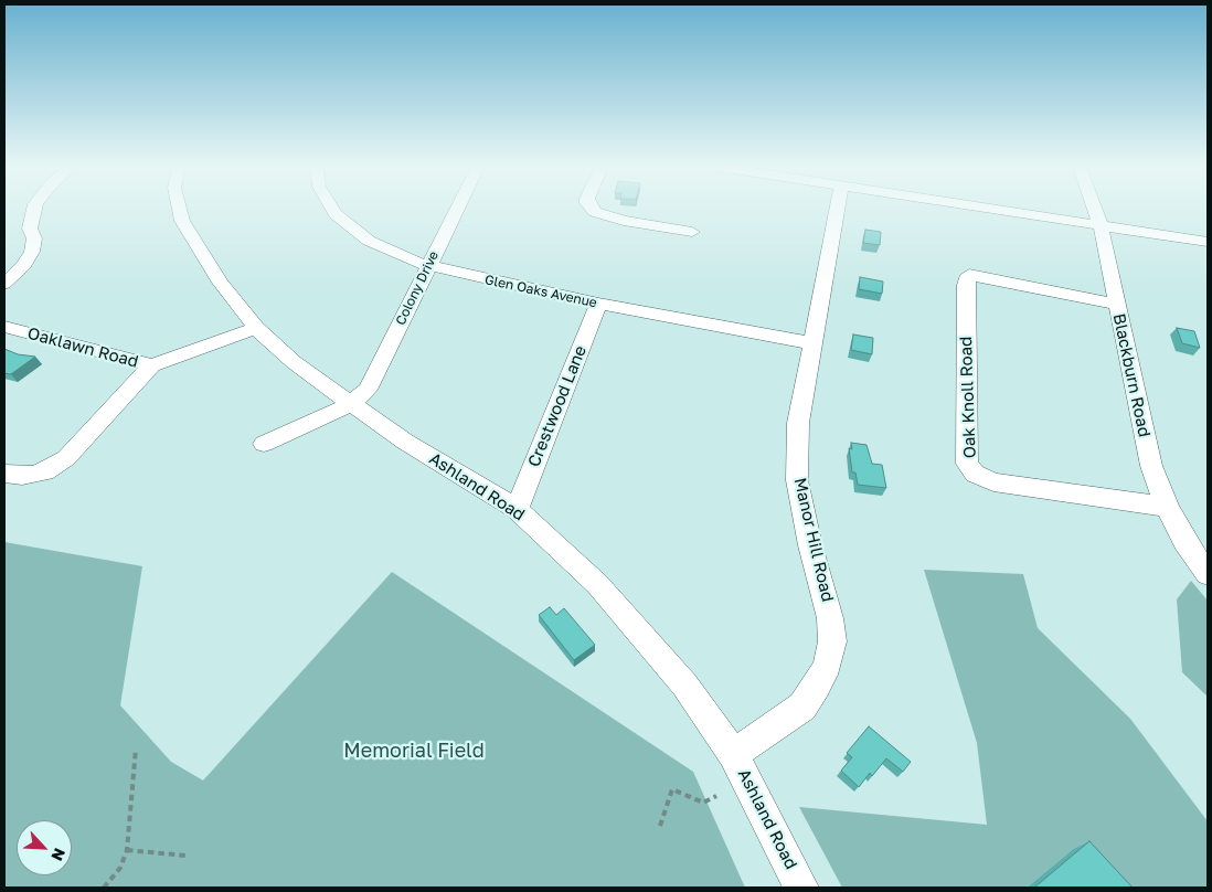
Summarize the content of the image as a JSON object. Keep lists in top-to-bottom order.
{
  "streets": {
    "street": [
      "Colony Drive",
      "Glen Oaks Avenue",
      "Oaklawn Road",
      "Blackburn Road",
      "Oak Knoll Road",
      "Crestwood Lane",
      "Ashland Road",
      "Manor Hill Road"
    ]
  },
  "crossings": [
    ["Colony Drive", "Glen Oaks Avenue"],
    ["Colony Drive", "Ashland Road"],
    ["Glen Oaks Avenue", "Crestwood Lane"],
    ["Glen Oaks Avenue", "Manor Hill Road"],
    ["Oaklawn Road", "Ashland Road"],
    ["Blackburn Road", "Oak Knoll Road"],
    ["Crestwood Lane", "Ashland Road"],
    ["Ashland Road", "Manor Hill Road"]
  ],
  "parks": ["Memorial Field"],
  "north": "bottom right"
}
